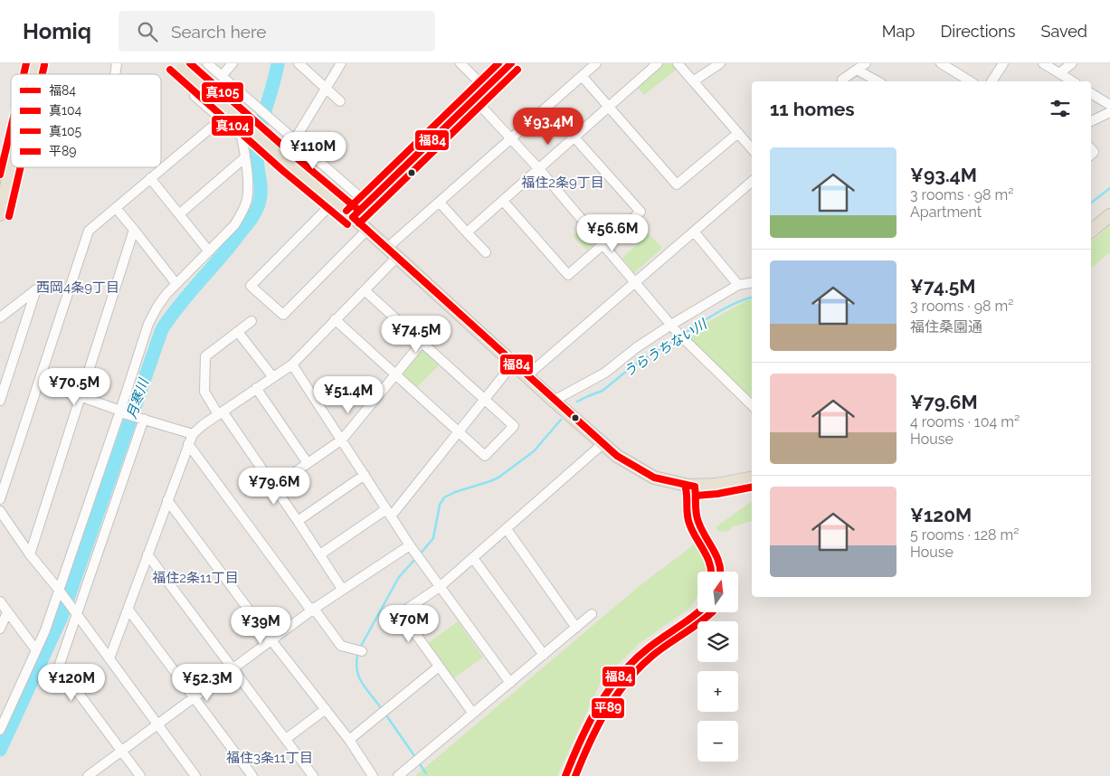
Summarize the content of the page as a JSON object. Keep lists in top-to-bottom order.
{
  "districts": [
    "福住2条9丁目",
    "西岡4条9丁目",
    "福住2条11丁目",
    "福住3条11丁目"
  ],
  "water": ["うらうちない川", "月寒川"],
  "lines": [
    "transit line 福84",
    "transit line 真105",
    "transit line 真104",
    "transit line 平89"
  ],
  "legend": [
    "福84",
    "真104",
    "真105",
    "平89"
  ],
  "north": "top",
  "page": {
    "header": "Homiq",
    "search": "Search here",
    "nav": ["Map", "Directions", "Saved"],
    "heading": "11 homes",
    "price": [
      "¥93.4M",
      "¥110M",
      "¥56.6M",
      "¥74.5M",
      "¥70.5M",
      "¥51.4M",
      "¥79.6M",
      "¥70M",
      "¥39M",
      "¥120M",
      "¥52.3M"
    ],
    "list": [
      {
        "name": "¥93.4M",
        "note": "3 rooms · 98 m² · Apartment"
      },
      {
        "name": "¥74.5M",
        "note": "3 rooms · 98 m² · 福住桑園通"
      },
      {
        "name": "¥79.6M",
        "note": "4 rooms · 104 m² · House"
      },
      {
        "name": "¥120M",
        "note": "5 rooms · 128 m² · House"
      }
    ],
    "map_buttons": ["+", "−"]
  }
}
